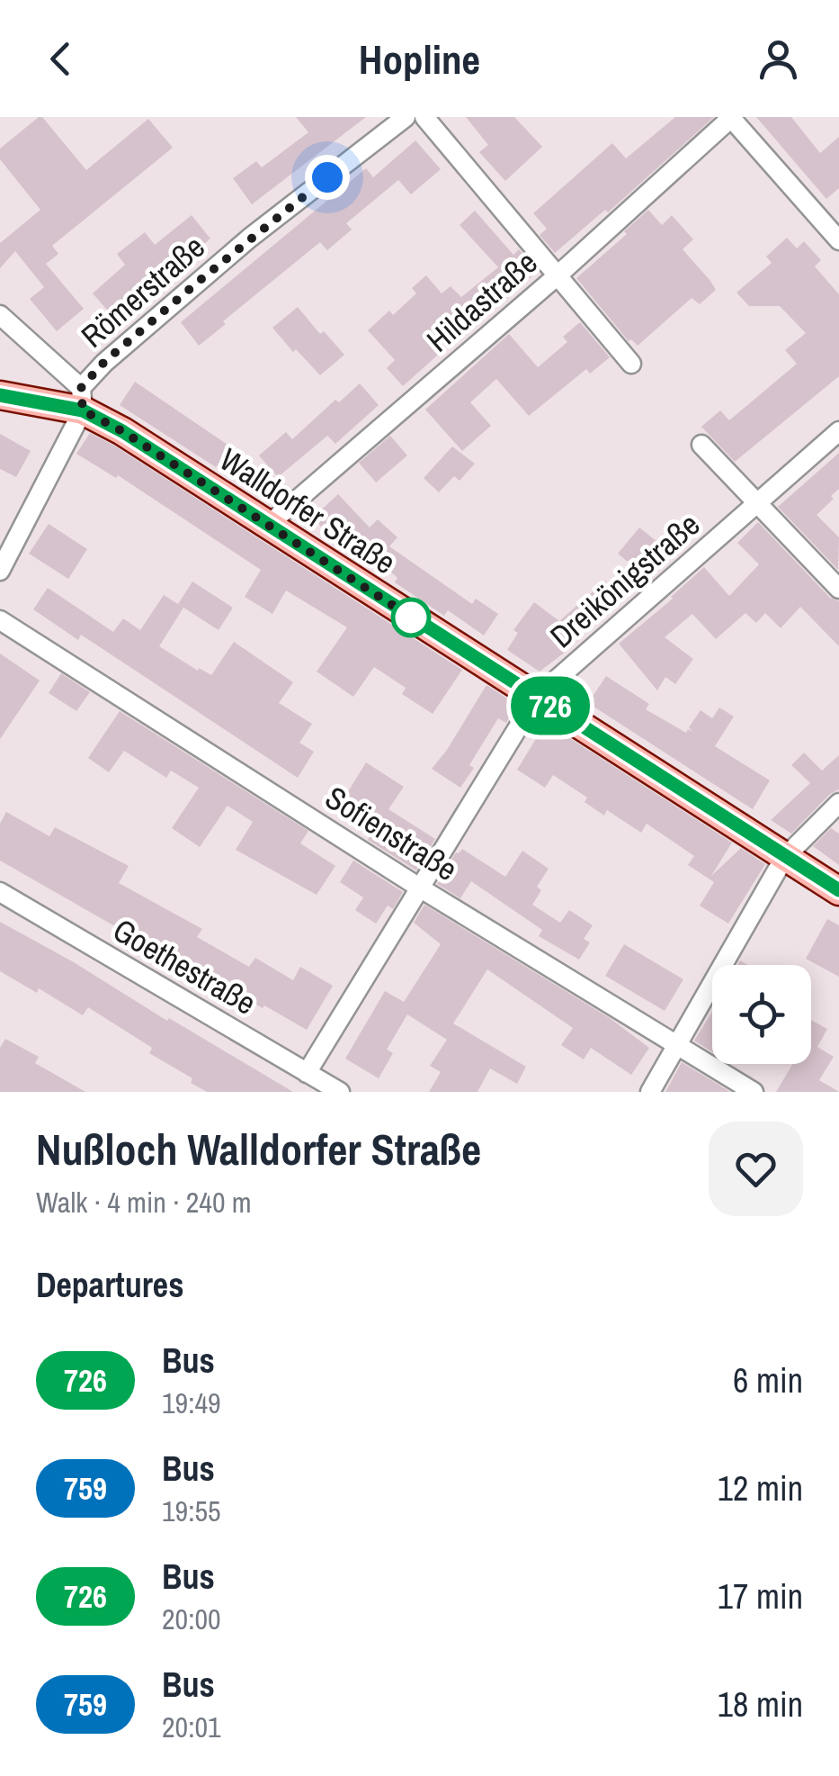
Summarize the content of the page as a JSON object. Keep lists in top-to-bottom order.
{
  "streets": {
    "street": [
      "Römerstraße",
      "Hildastraße",
      "Walldorfer Straße",
      "Dreikönigstraße",
      "Sofienstraße",
      "Goethestraße"
    ]
  },
  "crossings": [
    ["Römerstraße", "Walldorfer Straße"],
    ["Hildastraße", "Walldorfer Straße"],
    ["Walldorfer Straße", "Dreikönigstraße"],
    ["Dreikönigstraße", "Sofienstraße"],
    ["Dreikönigstraße", "Goethestraße"]
  ],
  "lines": ["bus line 726"],
  "page": {
    "header": "Hopline",
    "on_map": "726",
    "heading": [
      ["Nußloch Walldorfer Straße", "Walk · 4 min · 240 m"],
      "Departures"
    ],
    "list": [
      {
        "mark": "726",
        "name": "Bus",
        "note": "19:49",
        "value": "6 min"
      },
      {
        "mark": "759",
        "name": "Bus",
        "note": "19:55",
        "value": "12 min"
      },
      {
        "mark": "726",
        "name": "Bus",
        "note": "20:00",
        "value": "17 min"
      },
      {
        "mark": "759",
        "name": "Bus",
        "note": "20:01",
        "value": "18 min"
      }
    ]
  }
}
